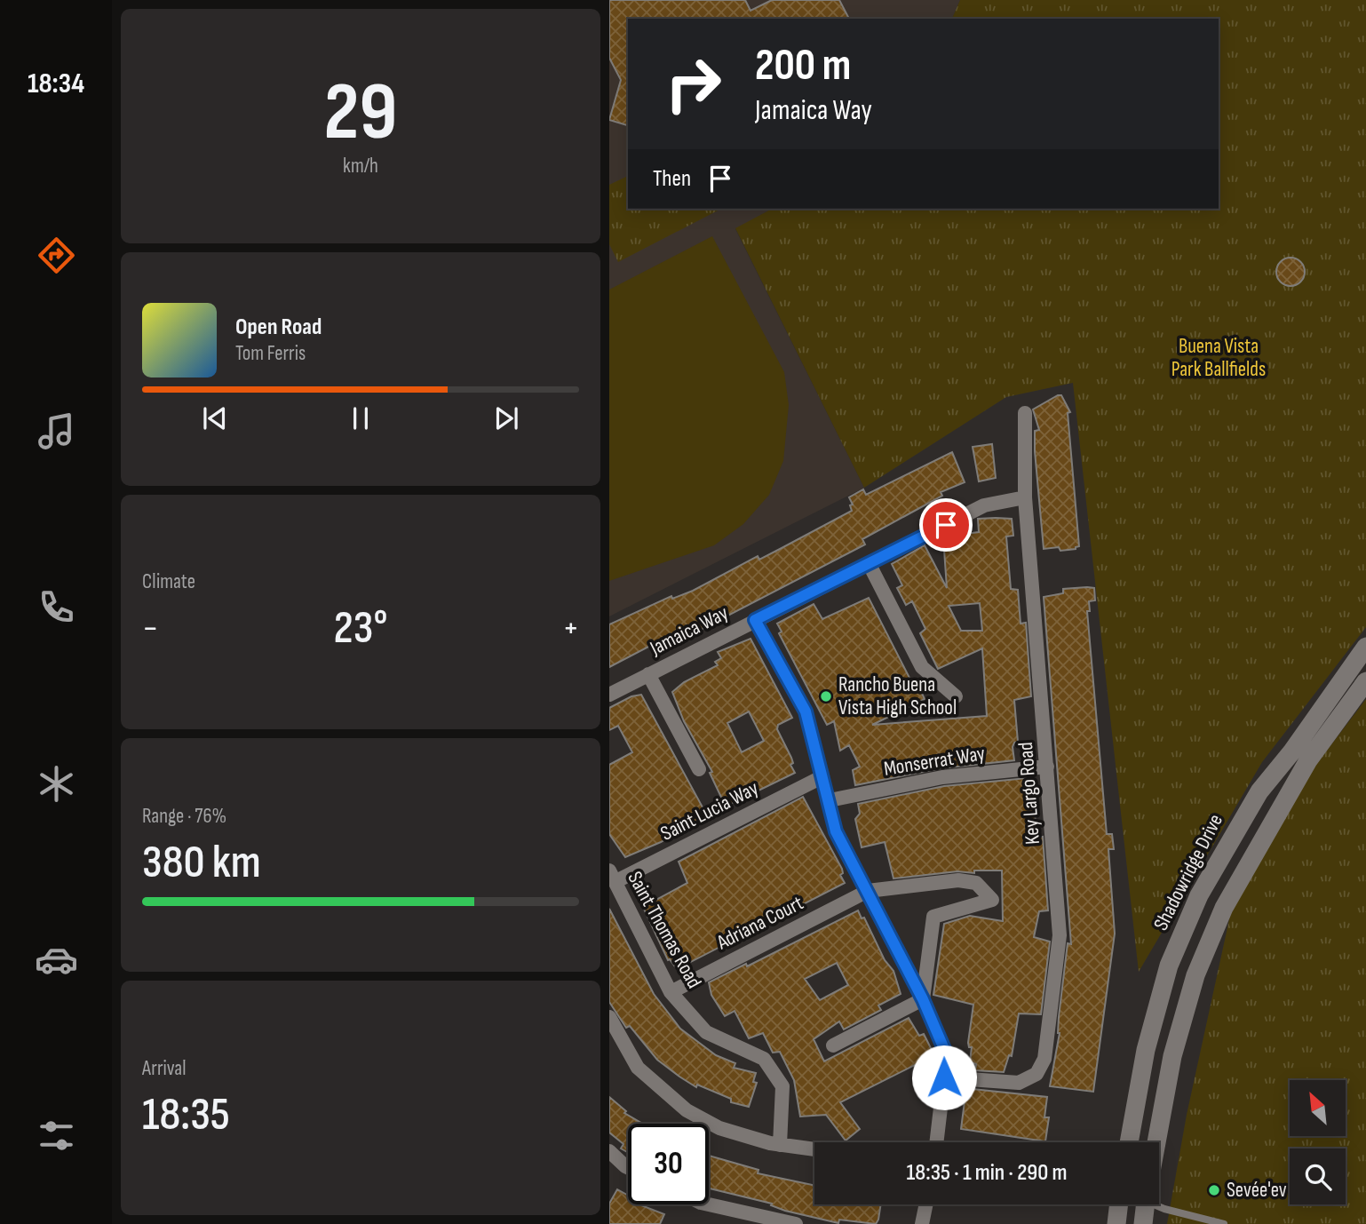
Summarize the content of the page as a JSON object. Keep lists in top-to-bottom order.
{
  "streets": {
    "street": [
      "Jamaica Way",
      "Monserrat Way",
      "Key Largo Road",
      "Saint Lucia Way",
      "Shadowridge Drive",
      "Adriana Court",
      "Saint Thomas Road"
    ]
  },
  "crossings": [
    ["Jamaica Way", "Key Largo Road"],
    ["Monserrat Way", "Key Largo Road"],
    ["Saint Lucia Way", "Saint Thomas Road"],
    ["Adriana Court", "Saint Thomas Road"]
  ],
  "parks": ["Buena Vista Park Ballfields"],
  "places": ["Rancho Buena Vista High School", "Sevée'ev"],
  "north": "top left",
  "page": {
    "tabs": "18:34",
    "tile": [
      ["29", "km/h"],
      "Climate",
      ["Range · 76%", "380 km"],
      ["Arrival", "18:35"]
    ],
    "turn": ["200 m", "Jamaica Way"],
    "then": "Then",
    "song": ["Open Road", "Tom Ferris"],
    "heat": ["−", "23°", "+"],
    "limit": "30",
    "trip": "18:35 · 1 min · 290 m"
  }
}
